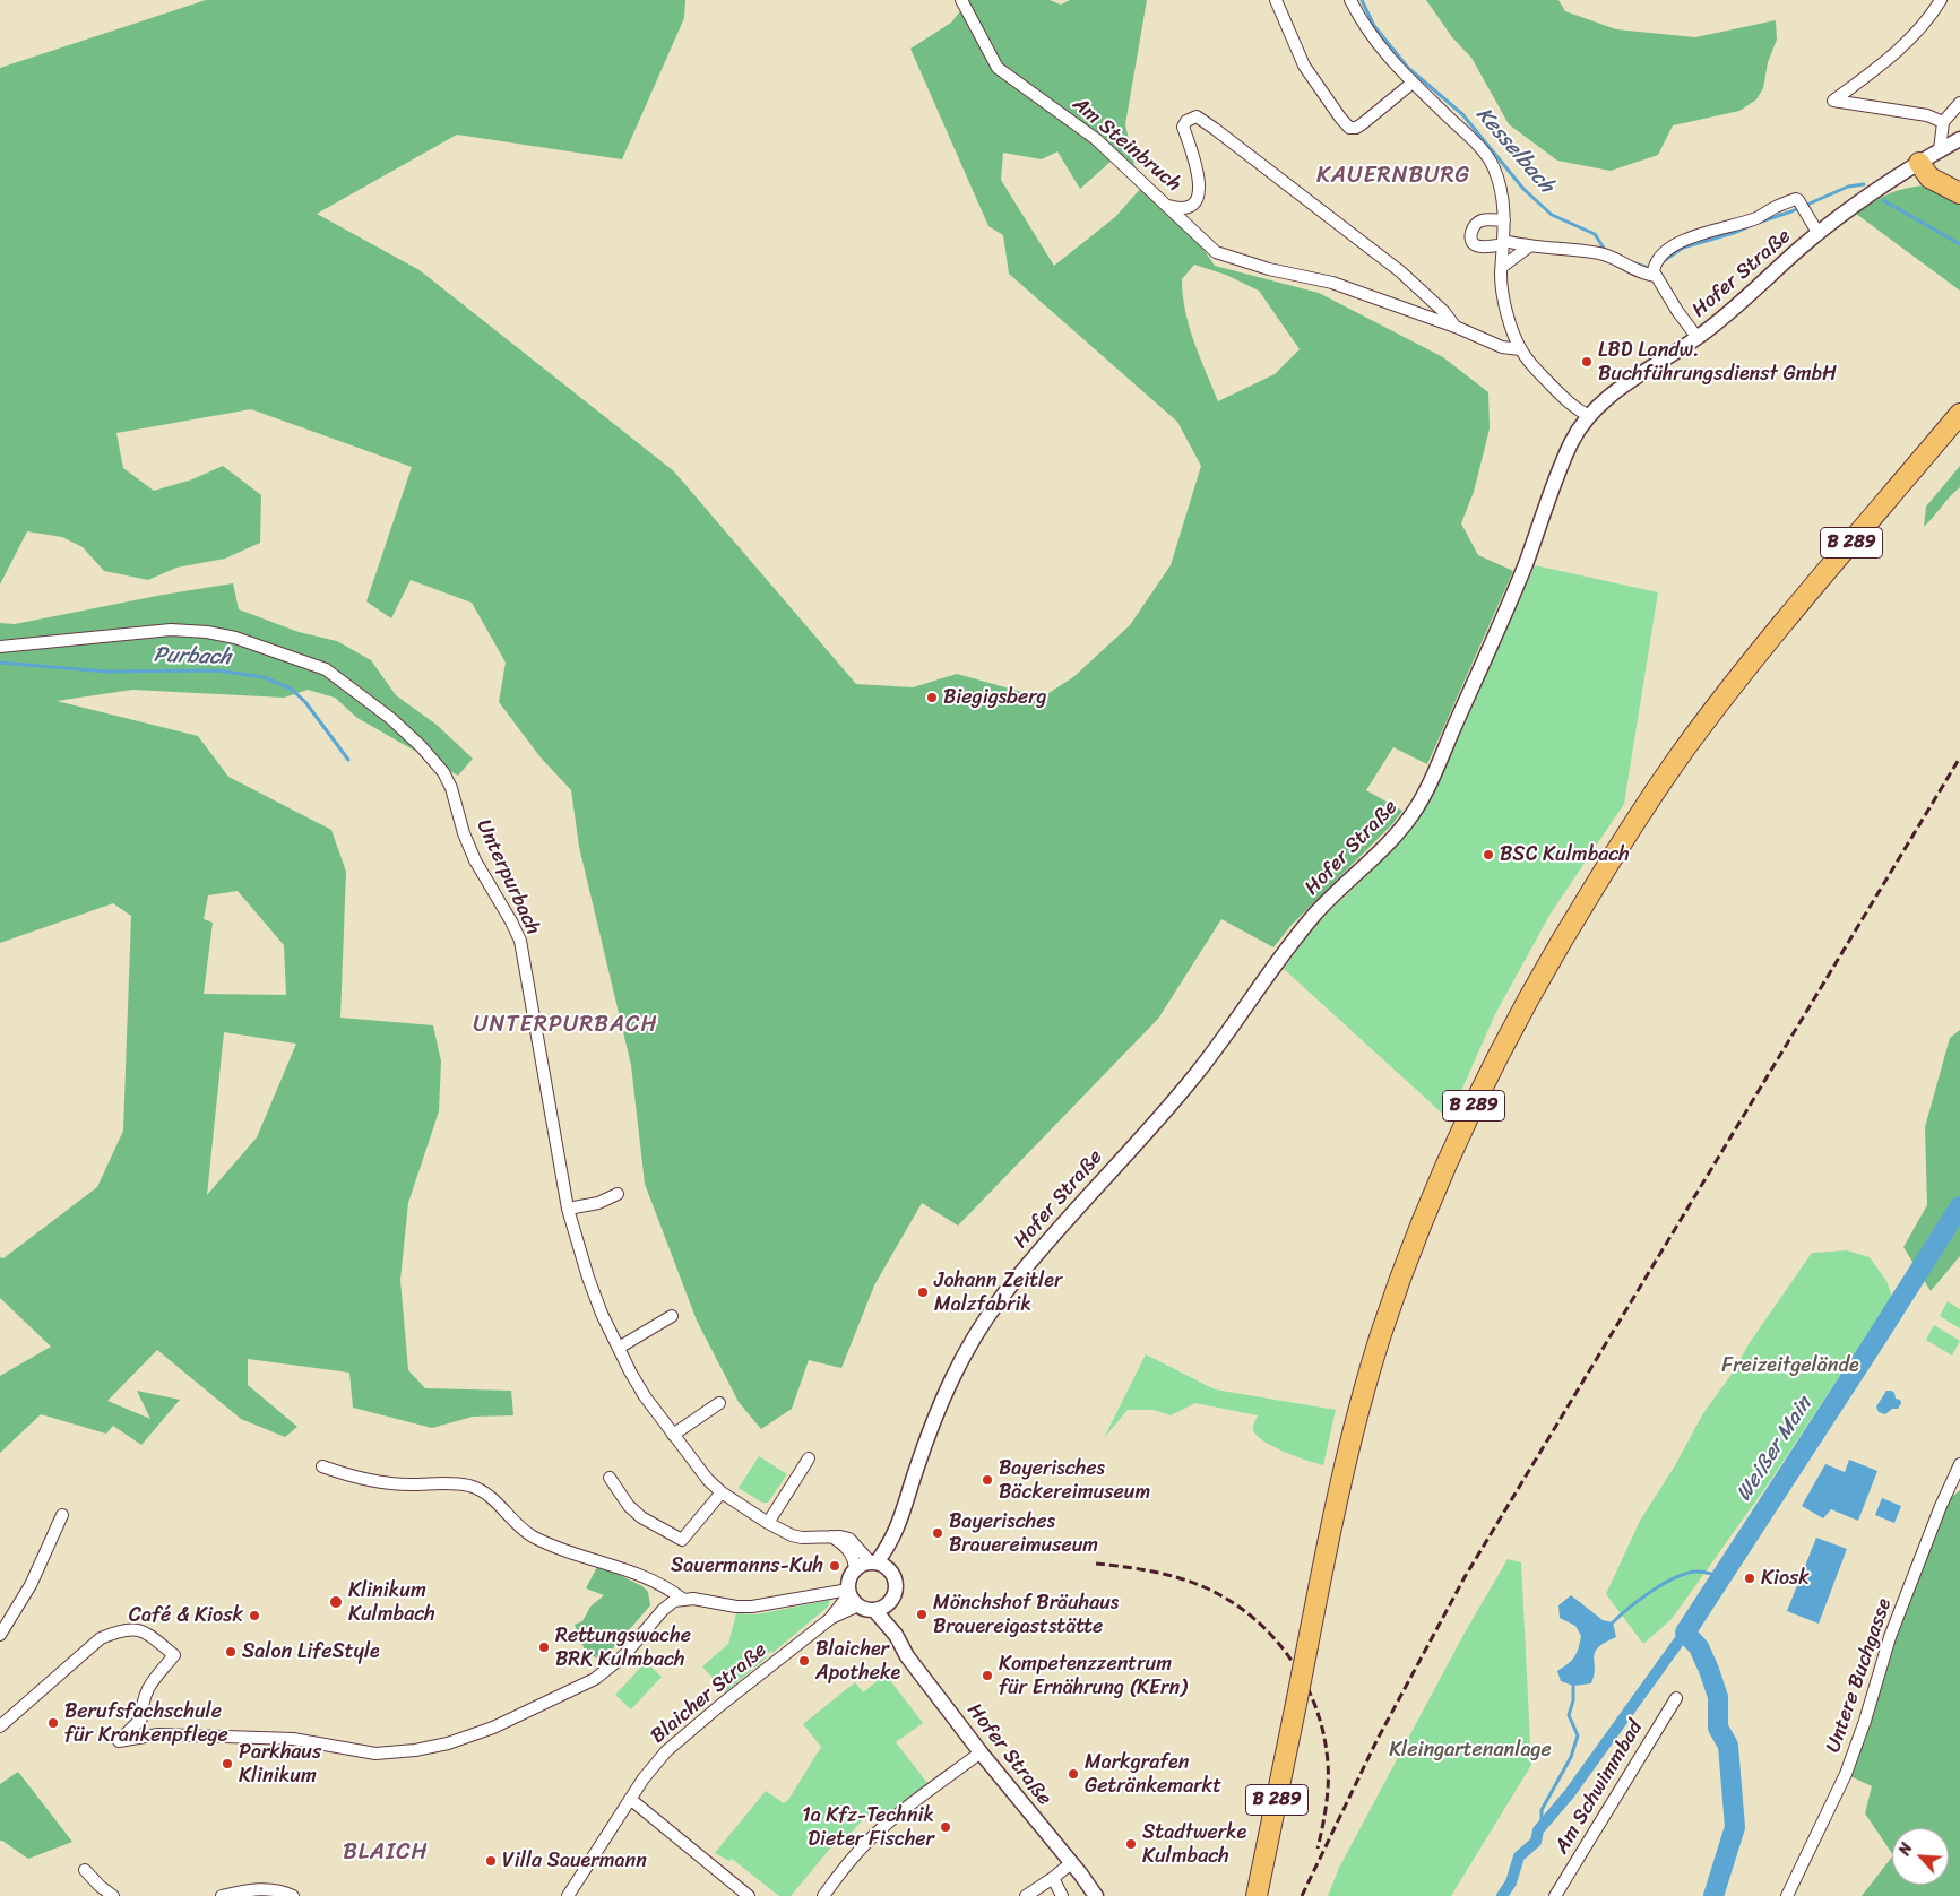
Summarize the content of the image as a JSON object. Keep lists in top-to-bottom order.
{
  "streets": {
    "highway": ["B 289"],
    "street": [
      "Am Steinbruch",
      "Hofer Straße",
      "Unterpurbach",
      "Untere Buchgasse",
      "Blaicher Straße",
      "Am Schwimmbad"
    ]
  },
  "crossings": [
    ["Hofer Straße", "Blaicher Straße"]
  ],
  "districts": ["KAUERNBURG", "UNTERPURBACH", "BLAICH"],
  "water": ["Kesselbach", "Purbach", "Weißer Main"],
  "parks": ["Freizeitgelände", "Kleingartenanlage"],
  "places": [
    "LBD Landw. Buchführungsdienst GmbH",
    "Biegigsberg",
    "BSC Kulmbach",
    "Johann Zeitler Malzfabrik",
    "Bayerisches Bäckereimuseum",
    "Bayerisches Brauereimuseum",
    "Sauermanns-Kuh",
    "Kiosk",
    "Klinikum Kulmbach",
    "Mönchshof Bräuhaus Brauereigaststätte",
    "Café & Kiosk",
    "Rettungswache BRK Kulmbach",
    "Salon LifeStyle",
    "Blaicher Apotheke",
    "Kompetenzzentrum für Ernährung (KErn)",
    "Berufsfachschule für Krankenpflege",
    "Parkhaus Klinikum",
    "Markgrafen Getränkemarkt",
    "1a Kfz-Technik Dieter Fischer",
    "Stadtwerke Kulmbach",
    "Villa Sauermann"
  ],
  "north": "top left"
}
